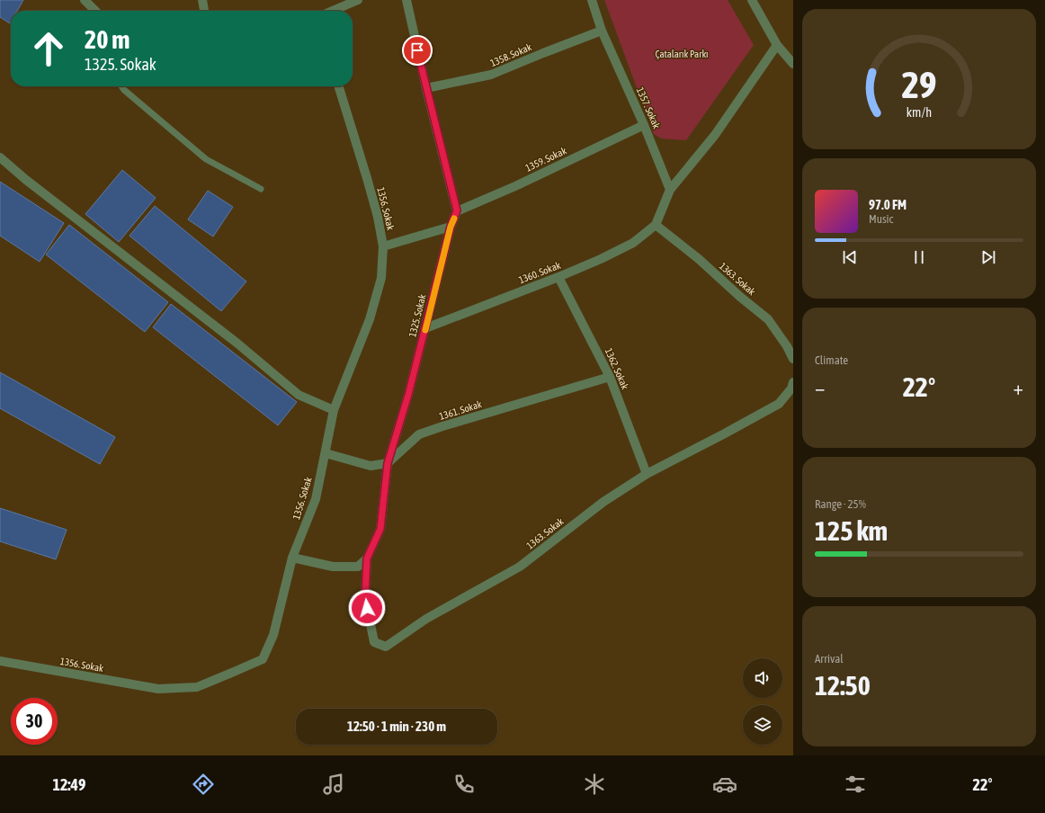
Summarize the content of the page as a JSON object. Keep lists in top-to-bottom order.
{
  "streets": {
    "street": [
      "1358. Sokak",
      "1357. Sokak",
      "1359. Sokak",
      "1356. Sokak",
      "1360. Sokak",
      "1363. Sokak",
      "1325. Sokak",
      "1362. Sokak",
      "1361. Sokak"
    ]
  },
  "crossings": [
    ["1358. Sokak", "1357. Sokak"],
    ["1357. Sokak", "1359. Sokak"],
    ["1359. Sokak", "1325. Sokak"],
    ["1360. Sokak", "1363. Sokak"],
    ["1360. Sokak", "1325. Sokak"],
    ["1360. Sokak", "1362. Sokak"],
    ["1363. Sokak", "1325. Sokak"],
    ["1363. Sokak", "1362. Sokak"],
    ["1325. Sokak", "1361. Sokak"],
    ["1362. Sokak", "1361. Sokak"]
  ],
  "parks": ["Çatalarık Parkı"],
  "page": {
    "turn": ["20 m", "1325. Sokak"],
    "song": ["97.0 FM", "Music"],
    "tile": [
      "Climate",
      ["Range · 25%", "125 km"],
      ["Arrival", "12:50"]
    ],
    "heat": ["−", "22°", "+"],
    "limit": "30",
    "trip": "12:50 · 1 min · 230 m",
    "tabs": ["12:49", "22°"],
    "gauge": ["29", "km/h"]
  }
}
